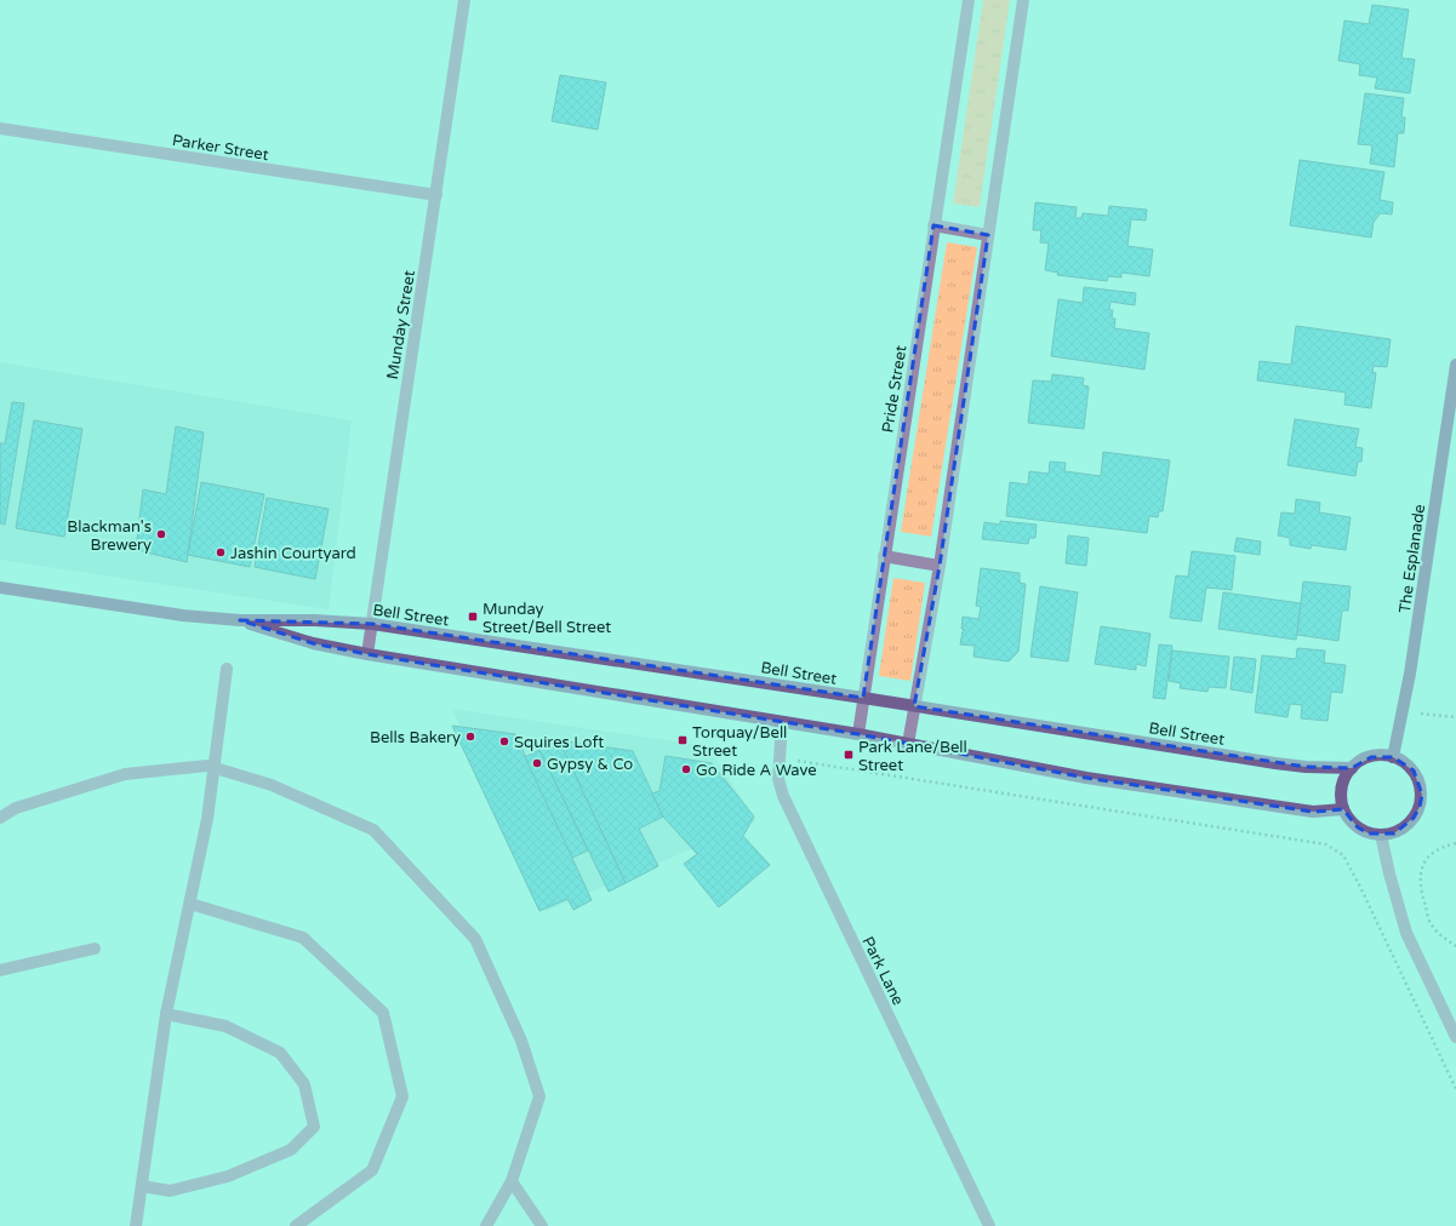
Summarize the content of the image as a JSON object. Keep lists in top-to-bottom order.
{
  "streets": {
    "street": [
      "Parker Street",
      "Munday Street",
      "Pride Street",
      "The Esplanade",
      "Bell Street",
      "Park Lane"
    ]
  },
  "crossings": [
    ["Parker Street", "Munday Street"],
    ["Munday Street", "Bell Street"],
    ["Pride Street", "Bell Street"],
    ["The Esplanade", "Bell Street"],
    ["Bell Street", "Park Lane"]
  ],
  "places": {
    "other": [
      "Blackman's Brewery",
      "Jashin Courtyard",
      "Bells Bakery",
      "Squires Loft",
      "Gypsy & Co",
      "Go Ride A Wave"
    ],
    "transit": ["Munday Street/Bell Street", "Torquay/Bell Street", "Park Lane/Bell Street"]
  }
}
